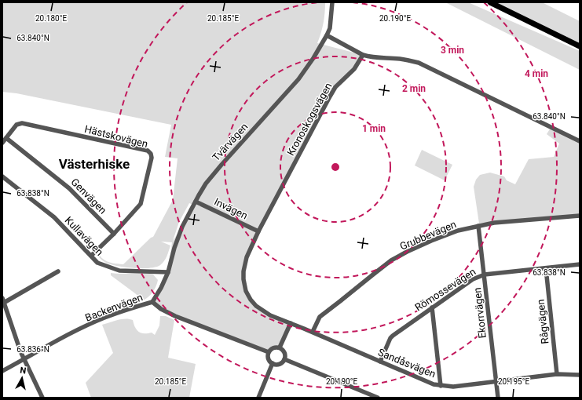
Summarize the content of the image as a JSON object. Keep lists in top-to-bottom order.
{
  "streets": {
    "street": [
      "Kronoskogsvägen",
      "Hästskovägen",
      "Tvärvägen",
      "Genvägen",
      "Invägen",
      "Grubbevägen",
      "Kullavägen",
      "Römossevägen",
      "Backenvägen",
      "Ekorrvägen",
      "Rågvägen",
      "Sandåsvägen"
    ]
  },
  "crossings": [
    ["Kronoskogsvägen", "Invägen"],
    ["Kronoskogsvägen", "Sandåsvägen"],
    ["Hästskovägen", "Genvägen"],
    ["Hästskovägen", "Kullavägen"],
    ["Tvärvägen", "Invägen"],
    ["Tvärvägen", "Kullavägen"],
    ["Tvärvägen", "Backenvägen"],
    ["Grubbevägen", "Ekorrvägen"],
    ["Grubbevägen", "Sandåsvägen"],
    ["Römossevägen", "Ekorrvägen"],
    ["Römossevägen", "Rågvägen"],
    ["Römossevägen", "Sandåsvägen"],
    ["Ekorrvägen", "Sandåsvägen"],
    ["Rågvägen", "Sandåsvägen"]
  ],
  "districts": ["Västerhiske"],
  "north": "top",
  "coordinates": [
    "20.180°E",
    "20.185°E",
    "20.190°E",
    "63.840°N",
    "63.838°N",
    "63.836°N",
    "20.195°E"
  ],
  "rings": [
    "3 min",
    "4 min",
    "2 min",
    "1 min"
  ]
}
